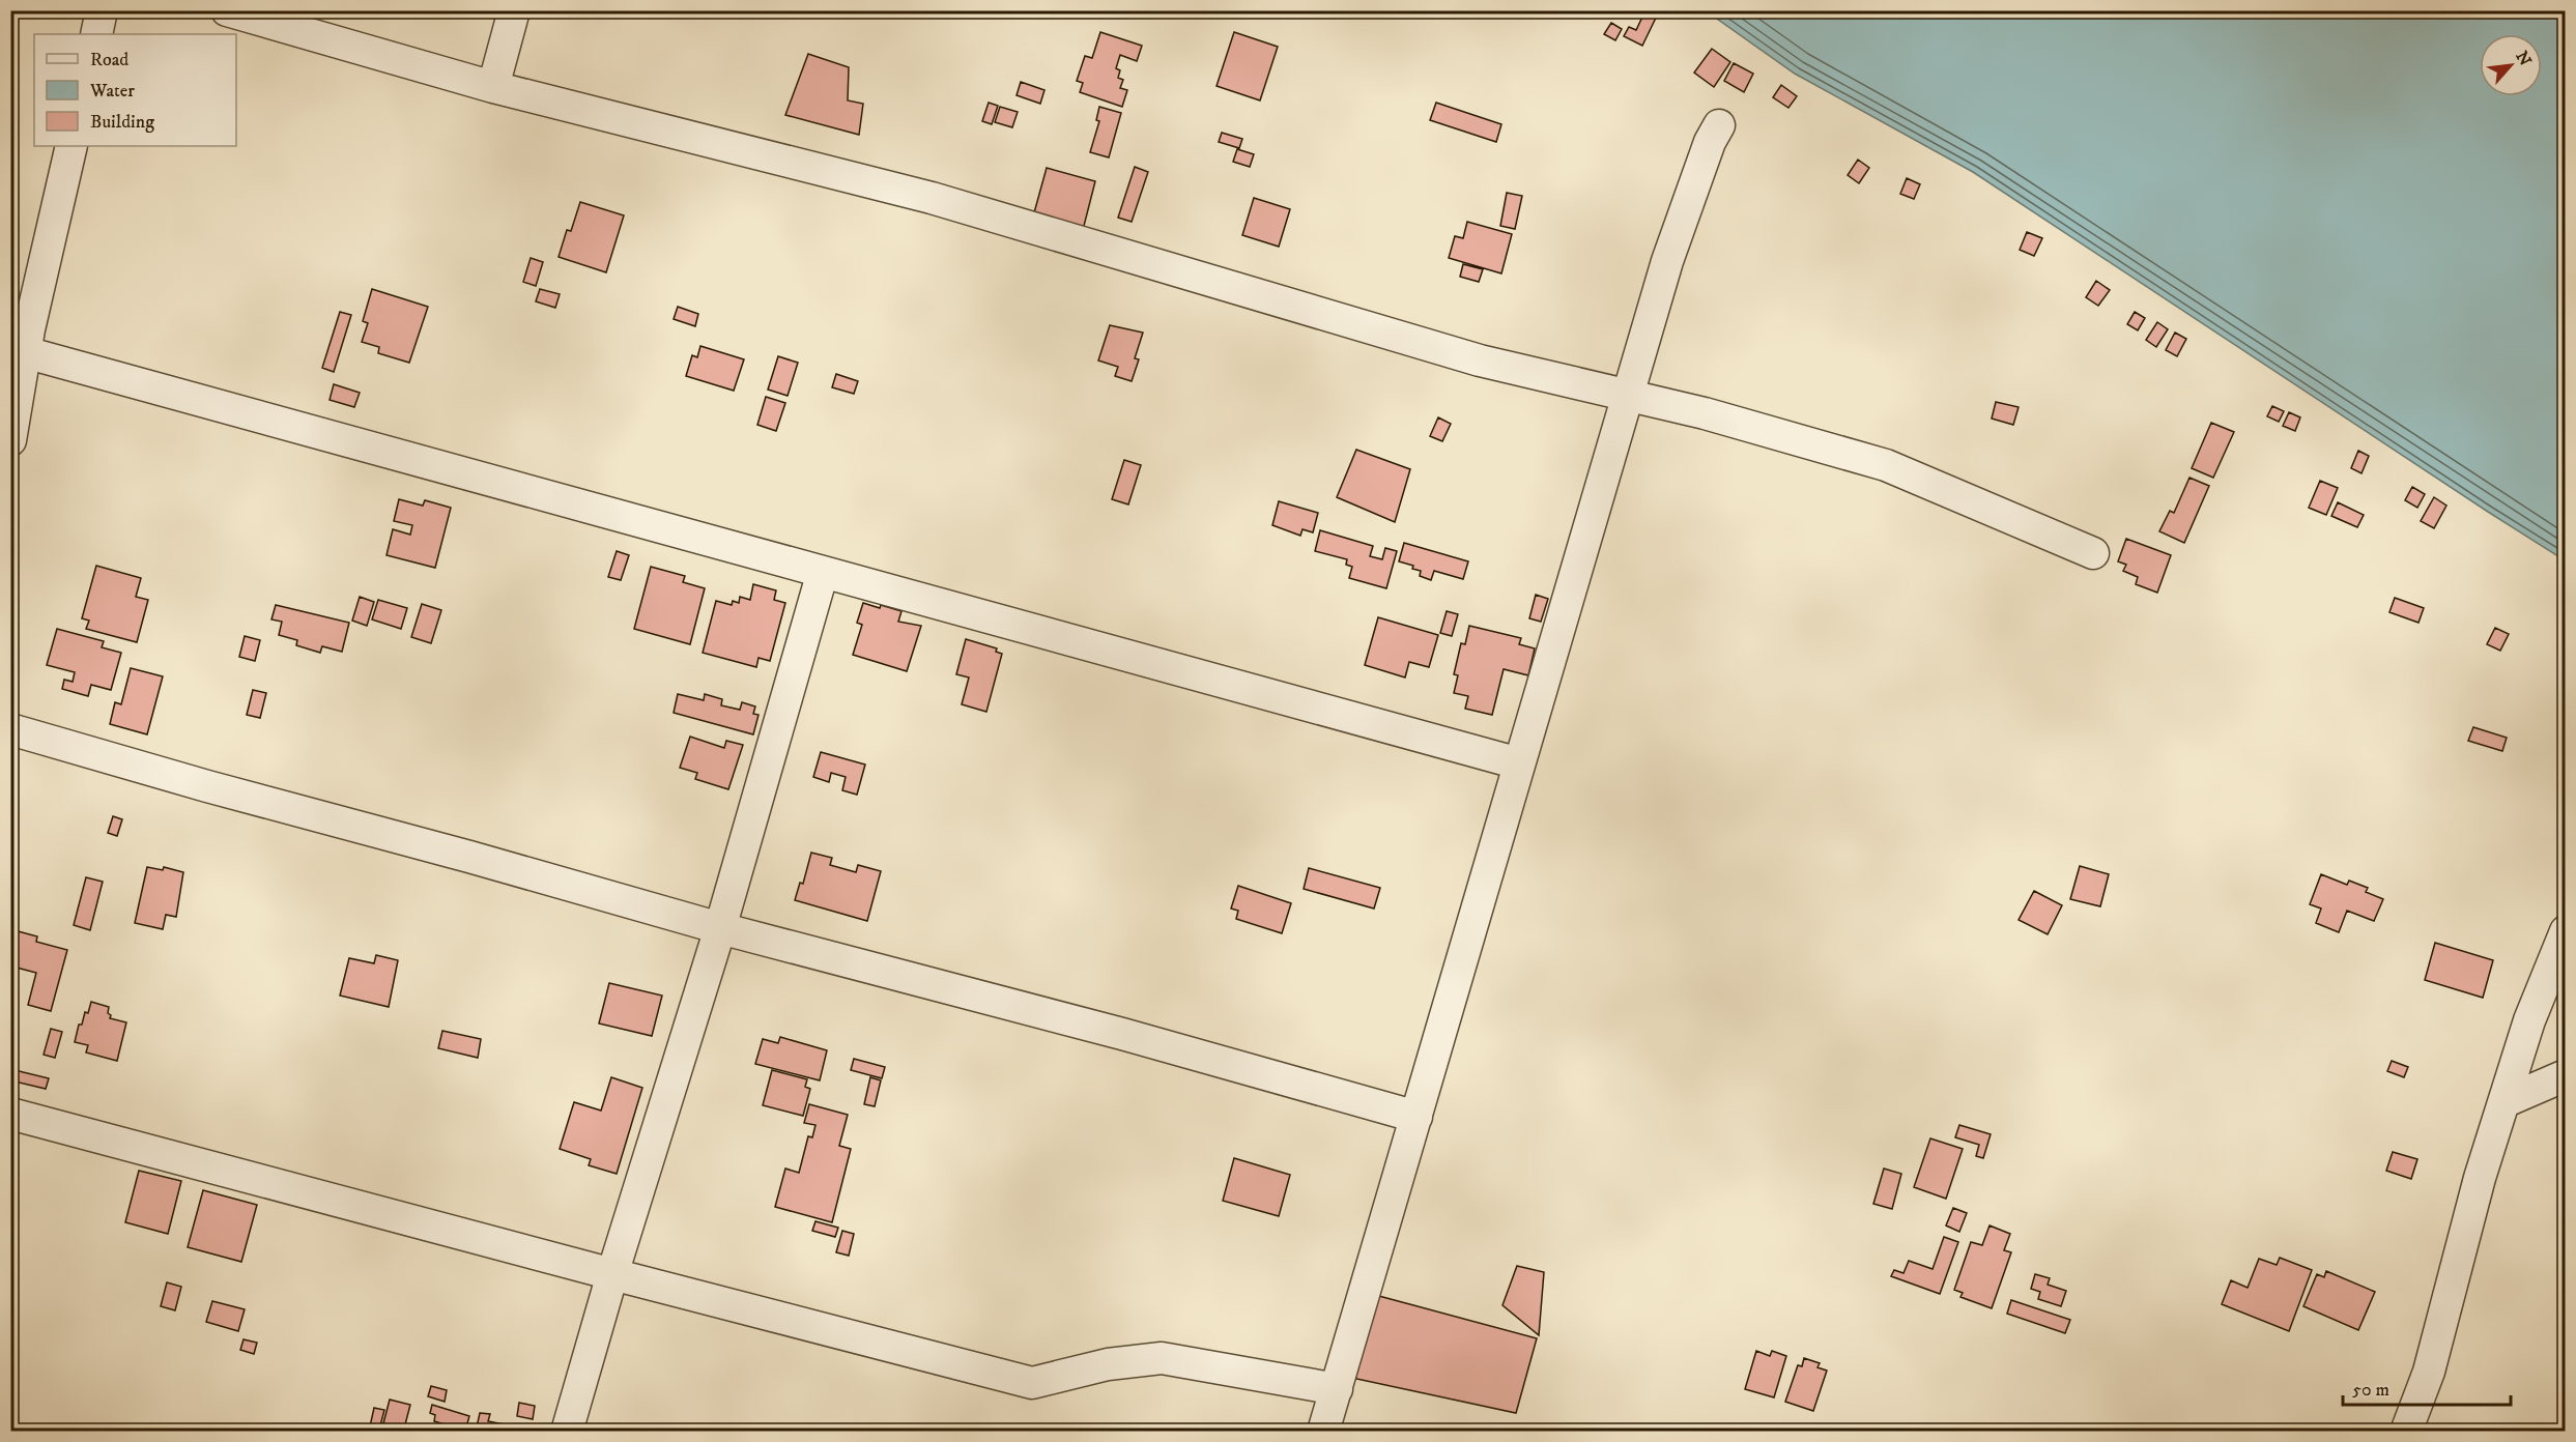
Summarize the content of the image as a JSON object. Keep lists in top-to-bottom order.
{
  "legend": ["Road", "Water", "Building"],
  "scale_bar": "50 m",
  "north": "top right"
}
